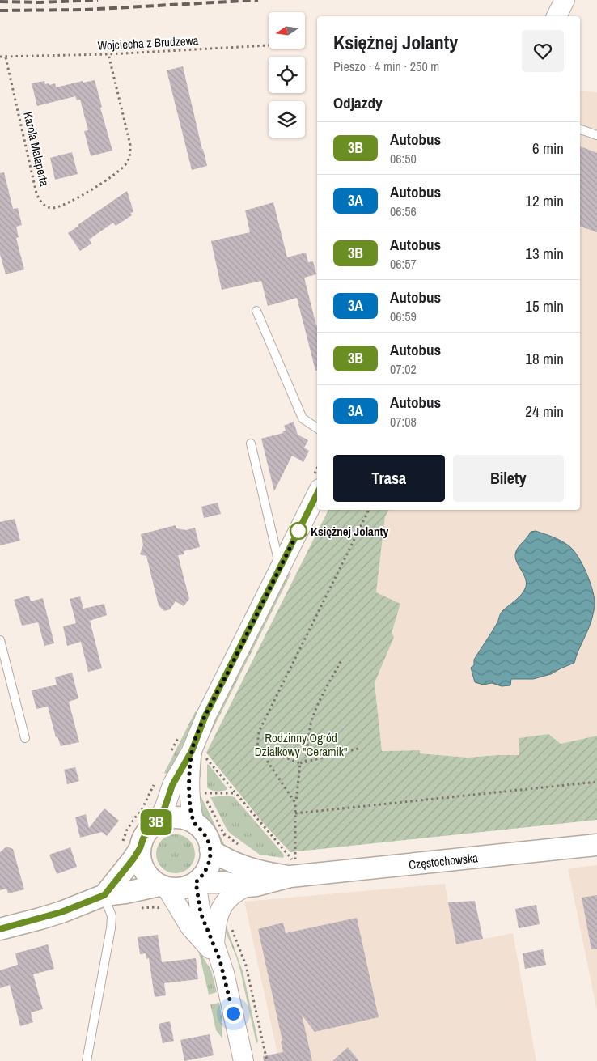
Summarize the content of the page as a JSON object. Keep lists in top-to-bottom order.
{
  "streets": {
    "main road": ["Częstochowska"],
    "path": ["Wojciecha z Brudzewa", "Karola Malaperta"]
  },
  "crossings": [
    ["Wojciecha z Brudzewa", "Karola Malaperta"]
  ],
  "parks": ["Rodzinny Ogród Działkowy \"Ceramik\""],
  "places": ["Księżnej Jolanty"],
  "lines": ["bus line 3B"],
  "north": "left",
  "page": {
    "on_map": "3B",
    "heading": [
      ["Księżnej Jolanty", "Pieszo · 4 min · 250 m"],
      "Odjazdy"
    ],
    "list": [
      {
        "mark": "3B",
        "name": "Autobus",
        "note": "06:50",
        "value": "6 min"
      },
      {
        "mark": "3A",
        "name": "Autobus",
        "note": "06:56",
        "value": "12 min"
      },
      {
        "mark": "3B",
        "name": "Autobus",
        "note": "06:57",
        "value": "13 min"
      },
      {
        "mark": "3A",
        "name": "Autobus",
        "note": "06:59",
        "value": "15 min"
      },
      {
        "mark": "3B",
        "name": "Autobus",
        "note": "07:02",
        "value": "18 min"
      },
      {
        "mark": "3A",
        "name": "Autobus",
        "note": "07:08",
        "value": "24 min"
      }
    ],
    "buttons": ["Trasa", "Bilety"]
  }
}
